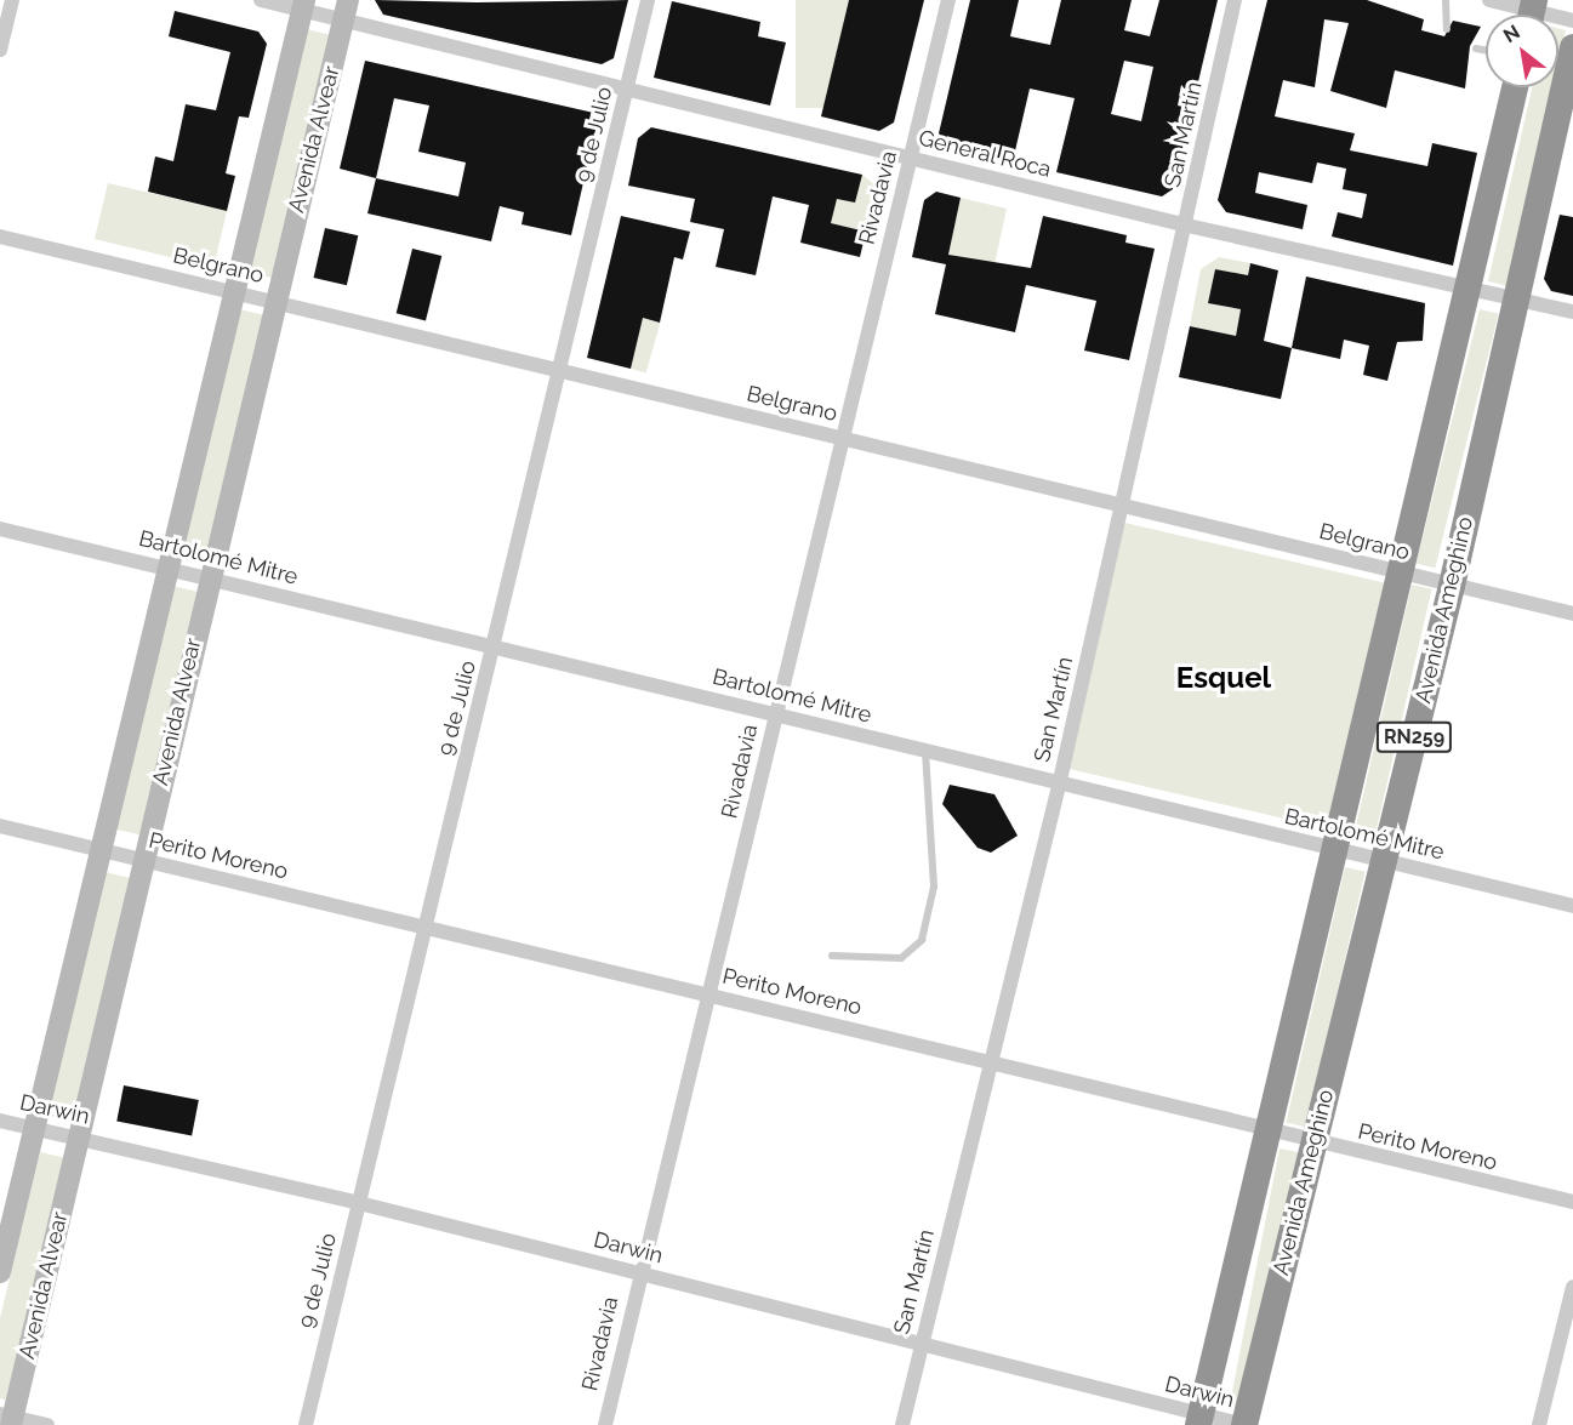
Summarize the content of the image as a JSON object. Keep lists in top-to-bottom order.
{
  "streets": {
    "highway": ["Avenida Ameghino", "RN259"],
    "main road": ["Avenida Alvear"],
    "street": [
      "9 de Julio",
      "San Martín",
      "General Roca",
      "Rivadavia",
      "Belgrano",
      "Bartolomé Mitre",
      "Perito Moreno",
      "Darwin"
    ]
  },
  "crossings": [
    ["9 de Julio", "General Roca"],
    ["9 de Julio", "Belgrano"],
    ["9 de Julio", "Bartolomé Mitre"],
    ["9 de Julio", "Perito Moreno"],
    ["9 de Julio", "Darwin"],
    ["San Martín", "General Roca"],
    ["San Martín", "Belgrano"],
    ["San Martín", "Bartolomé Mitre"],
    ["San Martín", "Perito Moreno"],
    ["San Martín", "Darwin"],
    ["Avenida Alvear", "General Roca"],
    ["Avenida Alvear", "Belgrano"],
    ["Avenida Alvear", "Bartolomé Mitre"],
    ["Avenida Alvear", "Perito Moreno"],
    ["Avenida Alvear", "Darwin"],
    ["General Roca", "Rivadavia"],
    ["General Roca", "Avenida Ameghino"],
    ["Rivadavia", "Belgrano"],
    ["Rivadavia", "Bartolomé Mitre"],
    ["Rivadavia", "Perito Moreno"],
    ["Rivadavia", "Darwin"],
    ["Belgrano", "Avenida Ameghino"],
    ["Bartolomé Mitre", "Avenida Ameghino"],
    ["Avenida Ameghino", "Perito Moreno"],
    ["Avenida Ameghino", "Darwin"]
  ],
  "districts": ["Esquel"],
  "north": "top left"
}
